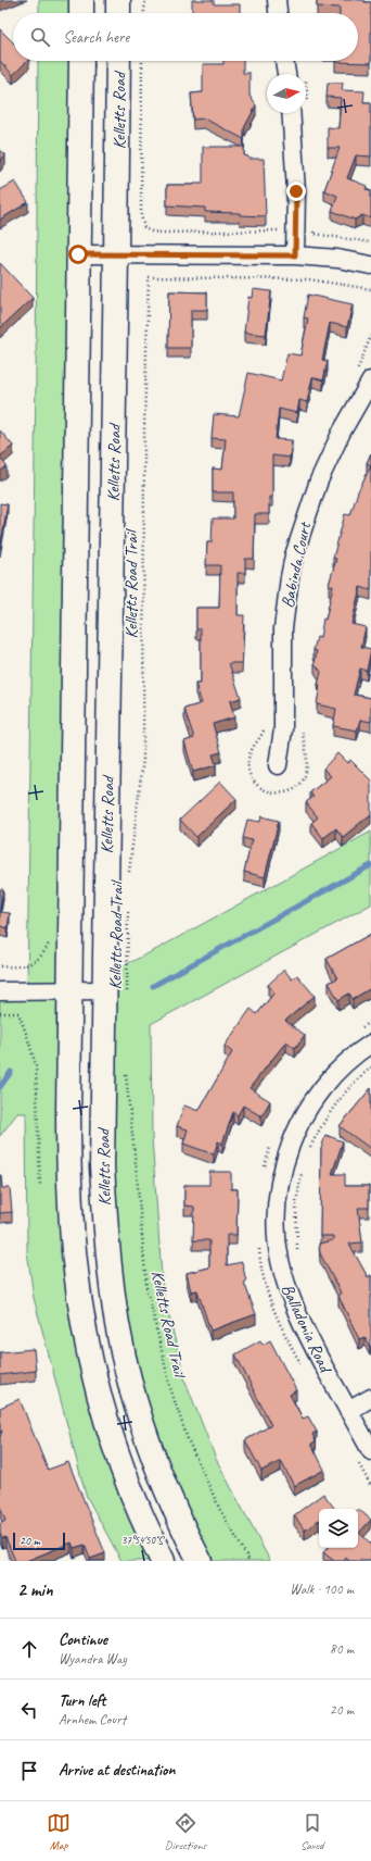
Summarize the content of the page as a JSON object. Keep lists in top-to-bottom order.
{
  "streets": {
    "main road": ["Kelletts Road"],
    "street": ["Babinda Court", "Balladonia Road"],
    "path": ["Kelletts Road Trail"]
  },
  "scale_bar": "20 m",
  "north": "right",
  "page": {
    "search": "Search here",
    "scale": "20 m",
    "heading": ["2 min", "Walk · 100 m"],
    "list": [
      ["Continue", "Wyandra Way", "80 m"],
      ["Turn left", "Arnhem Court", "20 m"],
      "Arrive at destination"
    ],
    "nav": ["Map", "Directions", "Saved"]
  },
  "coordinates": ["37°54'50\"S"]
}
